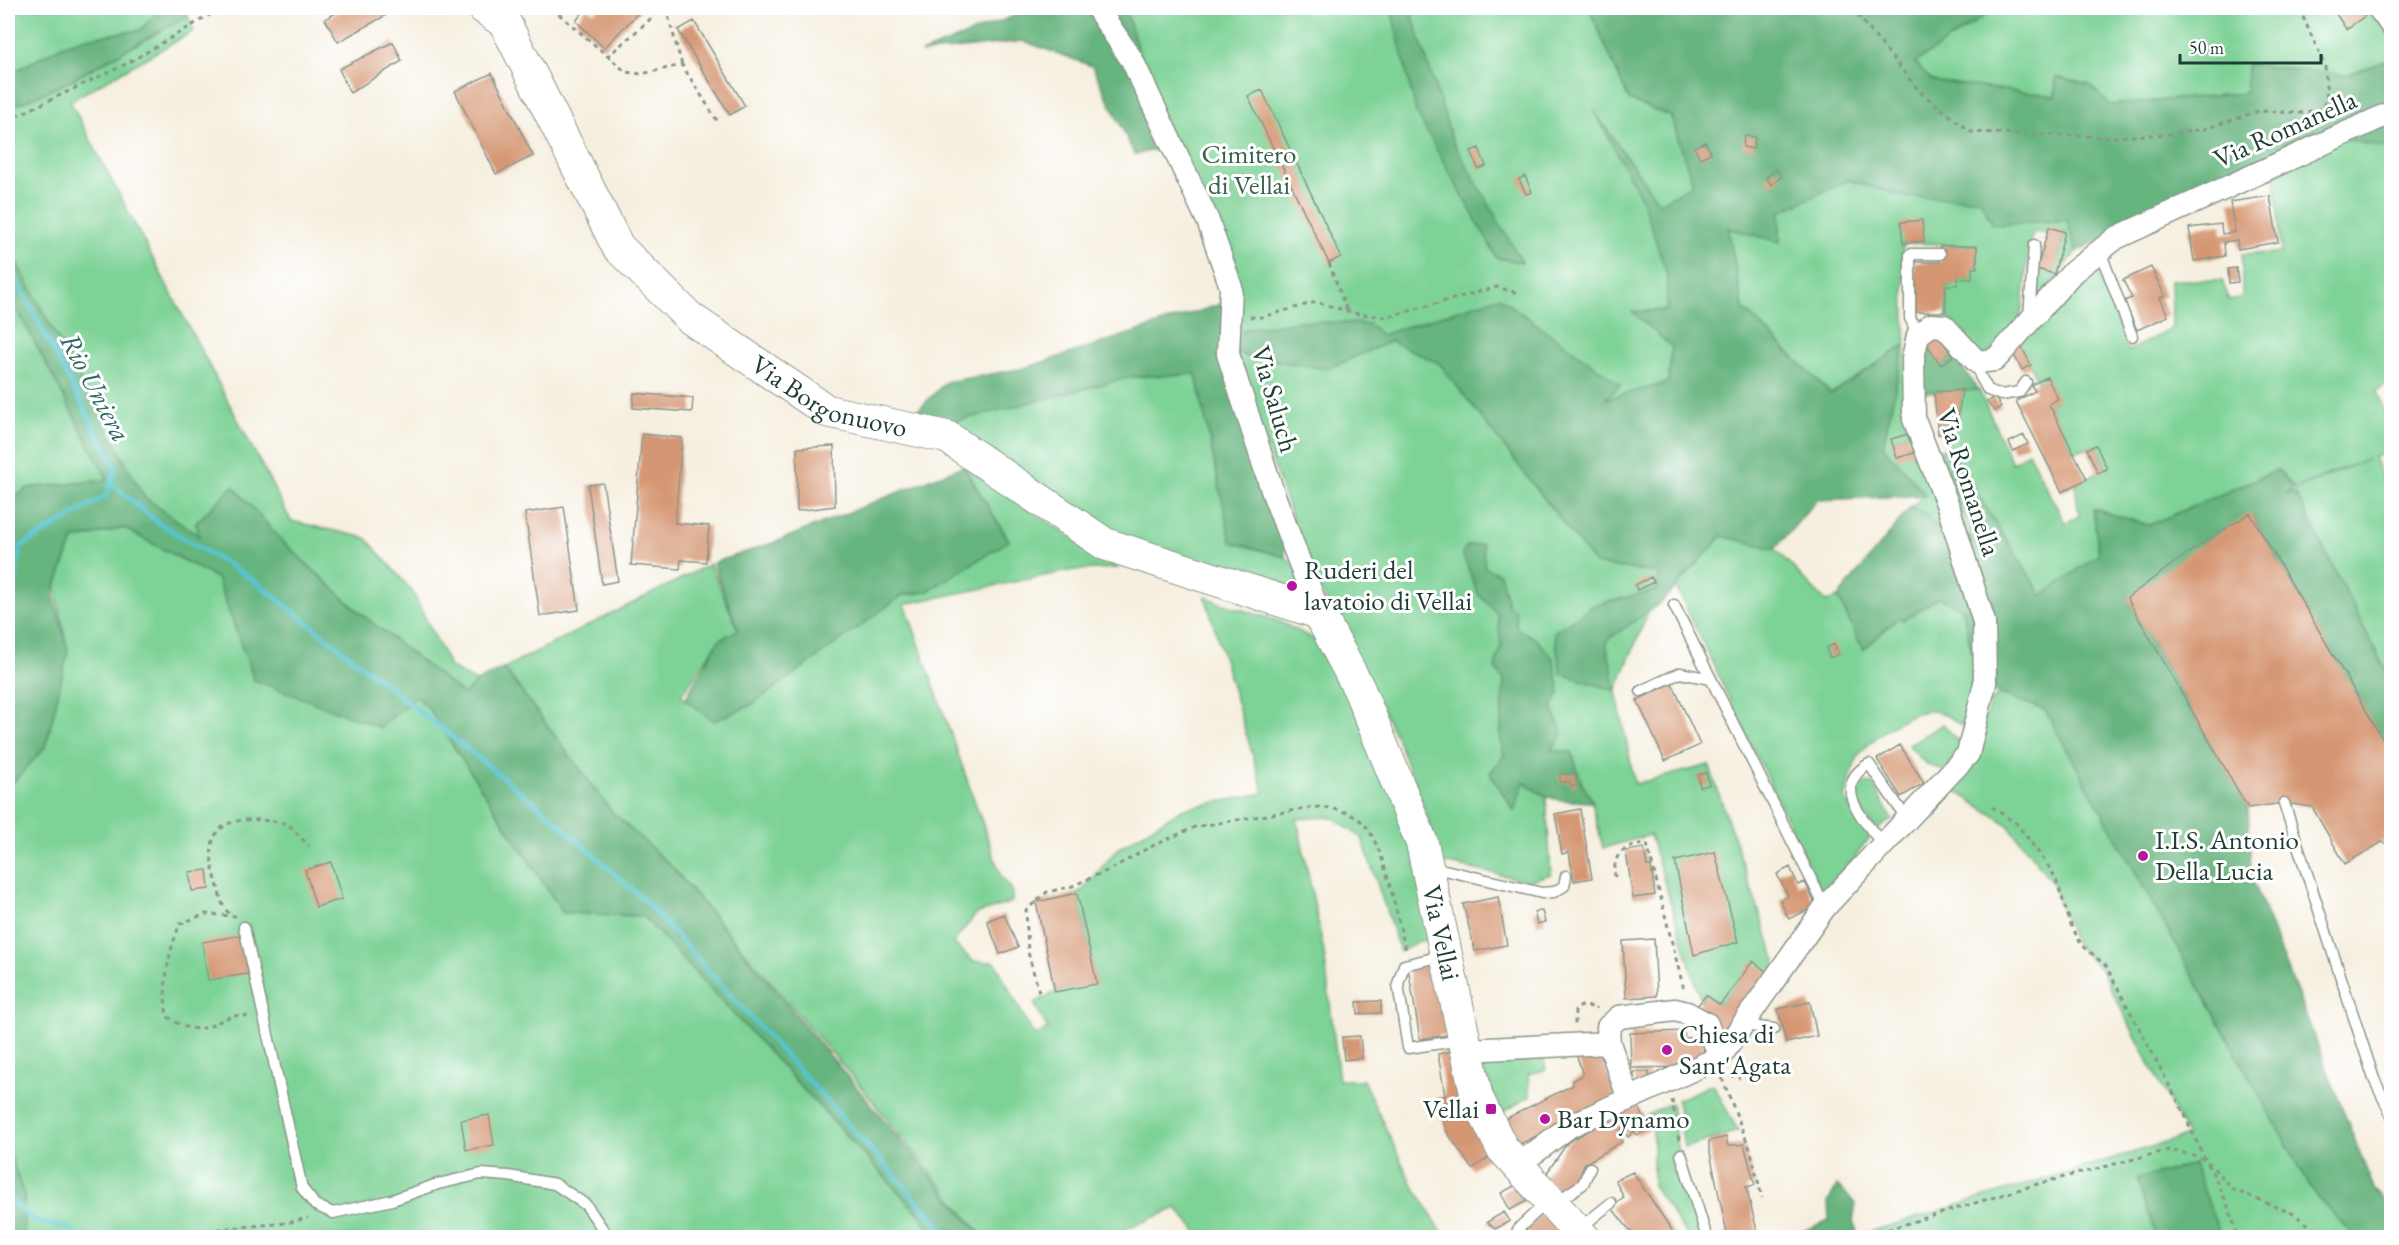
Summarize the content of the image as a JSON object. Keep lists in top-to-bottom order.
{
  "streets": {
    "street": [
      "Via Romanella",
      "Via Borgonuovo",
      "Via Saluch",
      "Via Vellai"
    ]
  },
  "crossings": [
    ["Via Borgonuovo", "Via Saluch"],
    ["Via Borgonuovo", "Via Vellai"],
    ["Via Saluch", "Via Vellai"]
  ],
  "water": ["Rio Uniera"],
  "parks": ["Cimitero di Vellai"],
  "places": {
    "other": [
      "Ruderi del lavatoio di Vellai",
      "I.I.S. Antonio Della Lucia",
      "Chiesa di Sant'Agata",
      "Bar Dynamo"
    ],
    "transit": ["Vellai"]
  },
  "scale_bar": "50 m"
}
